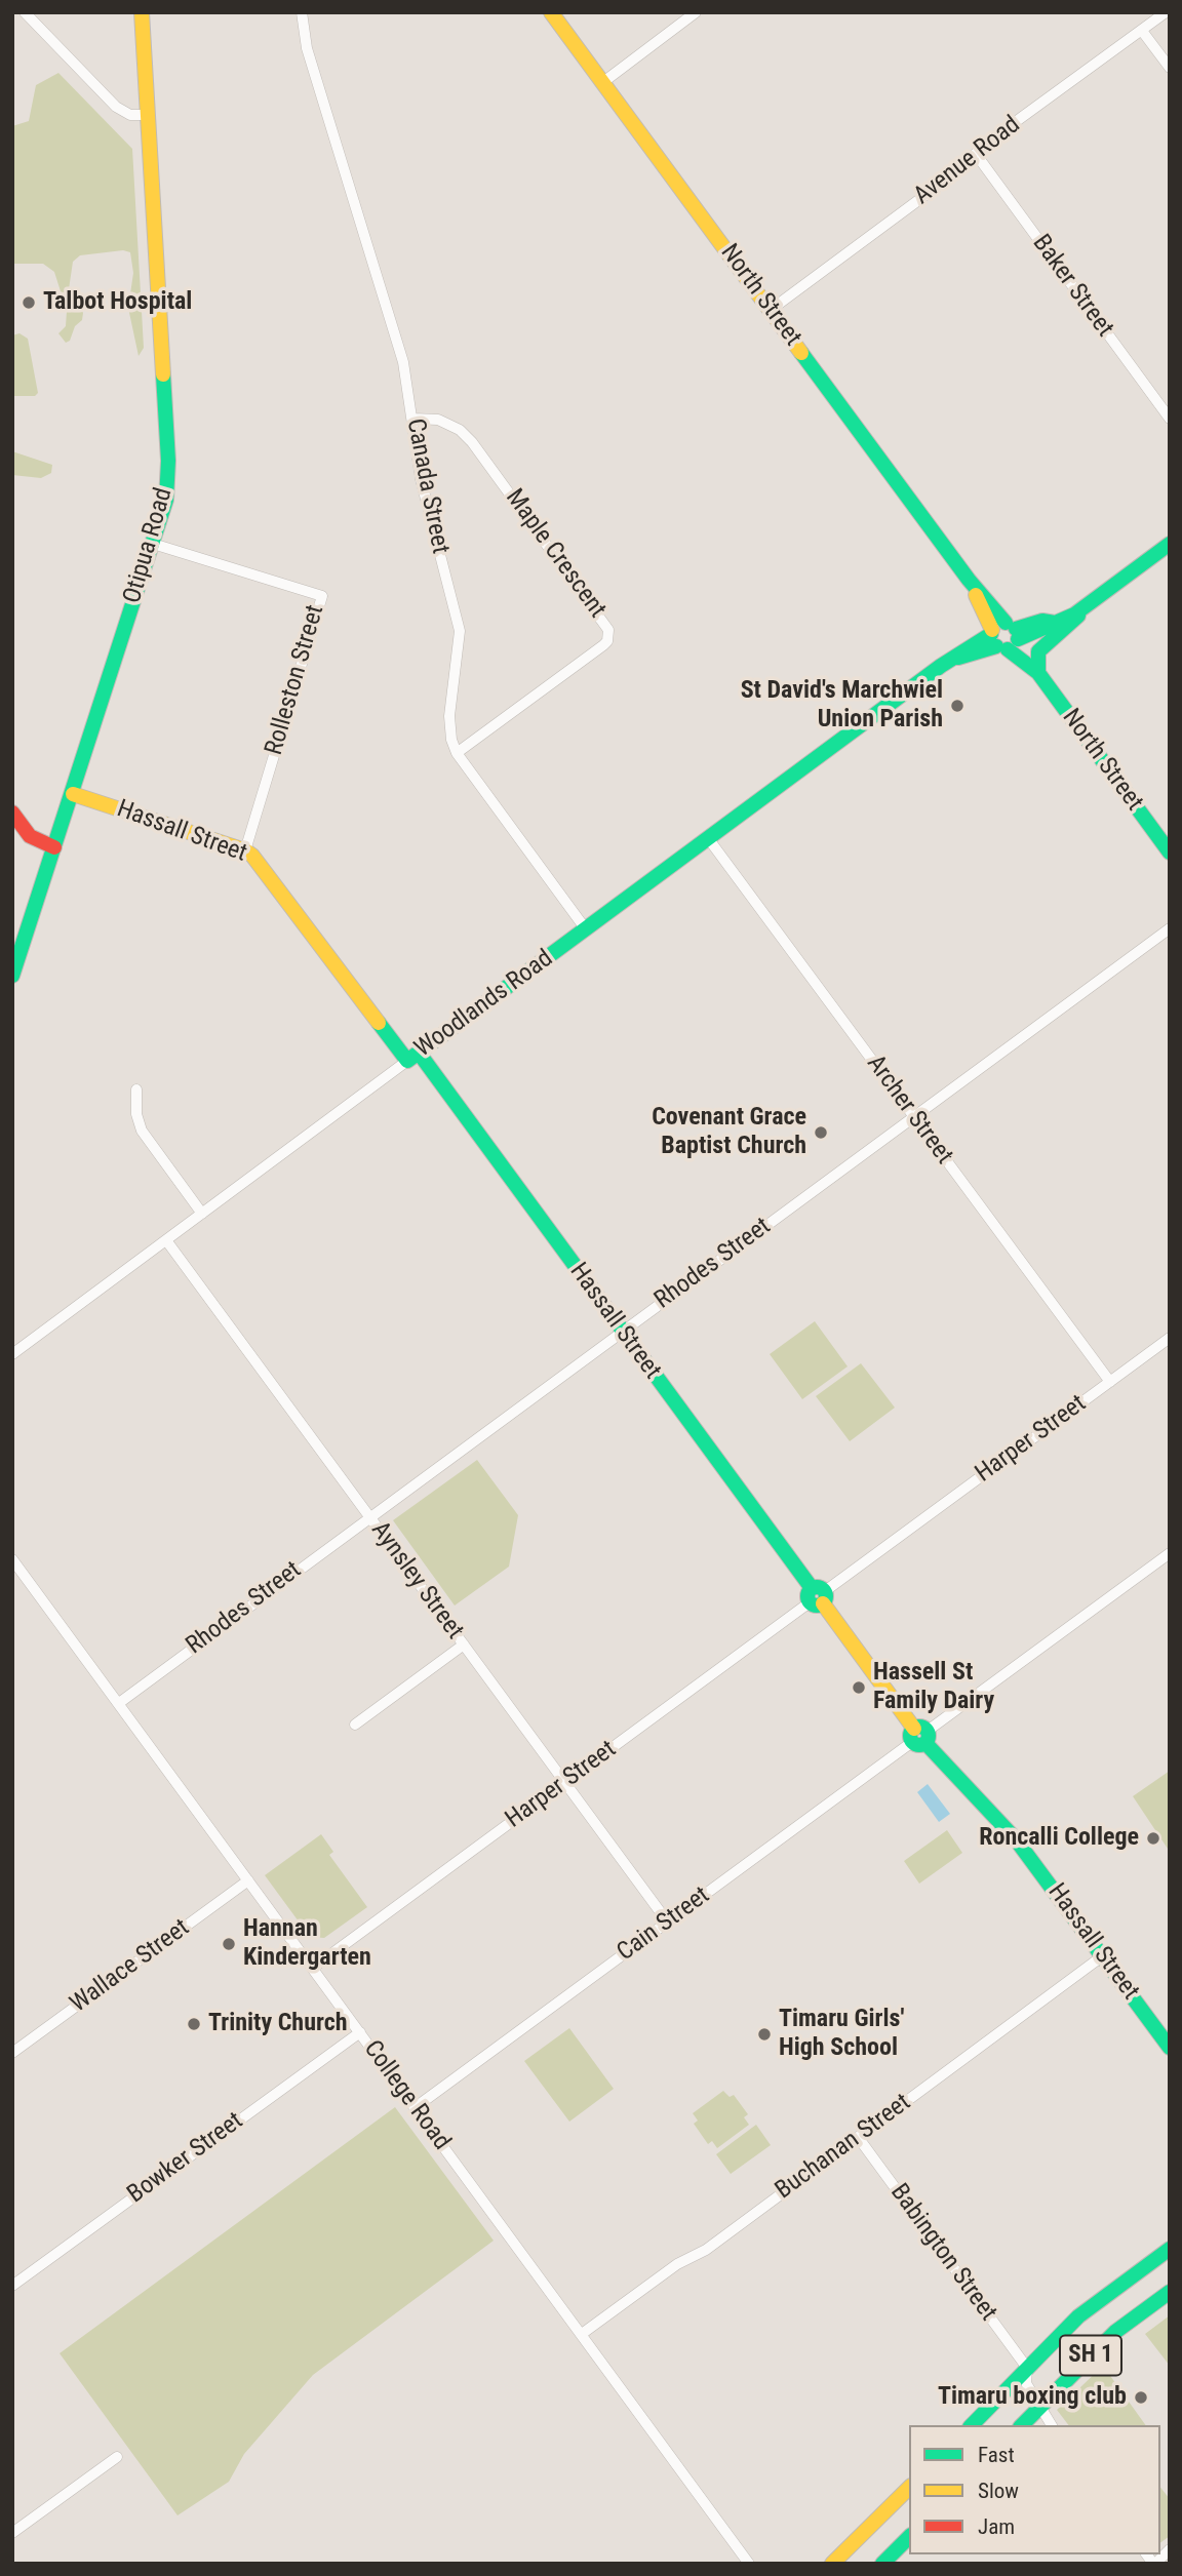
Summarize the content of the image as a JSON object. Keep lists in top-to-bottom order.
{
  "streets": {
    "main road": [
      "North Street",
      "Otipua Road",
      "Hassall Street",
      "Woodlands Road",
      "SH 1"
    ],
    "street": [
      "Avenue Road",
      "Baker Street",
      "Canada Street",
      "Maple Crescent",
      "Rolleston Street",
      "Archer Street",
      "Rhodes Street",
      "Harper Street",
      "Aynsley Street",
      "Cain Street",
      "Wallace Street",
      "College Road",
      "Buchanan Street",
      "Bowker Street",
      "Babington Street"
    ]
  },
  "crossings": [
    ["Avenue Road", "Baker Street"],
    ["Avenue Road", "North Street"],
    ["North Street", "Woodlands Road"],
    ["Canada Street", "Maple Crescent"],
    ["Canada Street", "Woodlands Road"],
    ["Otipua Road", "Rolleston Street"],
    ["Otipua Road", "Hassall Street"],
    ["Rolleston Street", "Hassall Street"],
    ["Hassall Street", "Woodlands Road"],
    ["Hassall Street", "Rhodes Street"],
    ["Hassall Street", "Harper Street"],
    ["Hassall Street", "Cain Street"],
    ["Hassall Street", "Buchanan Street"],
    ["Woodlands Road", "Archer Street"],
    ["Woodlands Road", "Aynsley Street"],
    ["Archer Street", "Rhodes Street"],
    ["Archer Street", "Harper Street"],
    ["Rhodes Street", "Aynsley Street"],
    ["Rhodes Street", "College Road"],
    ["Harper Street", "Aynsley Street"],
    ["Harper Street", "College Road"],
    ["Aynsley Street", "Cain Street"],
    ["Cain Street", "College Road"],
    ["Wallace Street", "College Road"],
    ["College Road", "Buchanan Street"],
    ["College Road", "Bowker Street"],
    ["Buchanan Street", "Babington Street"],
    ["Babington Street", "SH 1"]
  ],
  "places": [
    "Talbot Hospital",
    "St David's Marchwiel Union Parish",
    "Covenant Grace Baptist Church",
    "Hassell St Family Dairy",
    "Roncalli College",
    "Hannan Kindergarten",
    "Trinity Church",
    "Timaru Girls' High School",
    "Timaru boxing club"
  ],
  "legend": ["Fast", "Slow", "Jam"]
}
